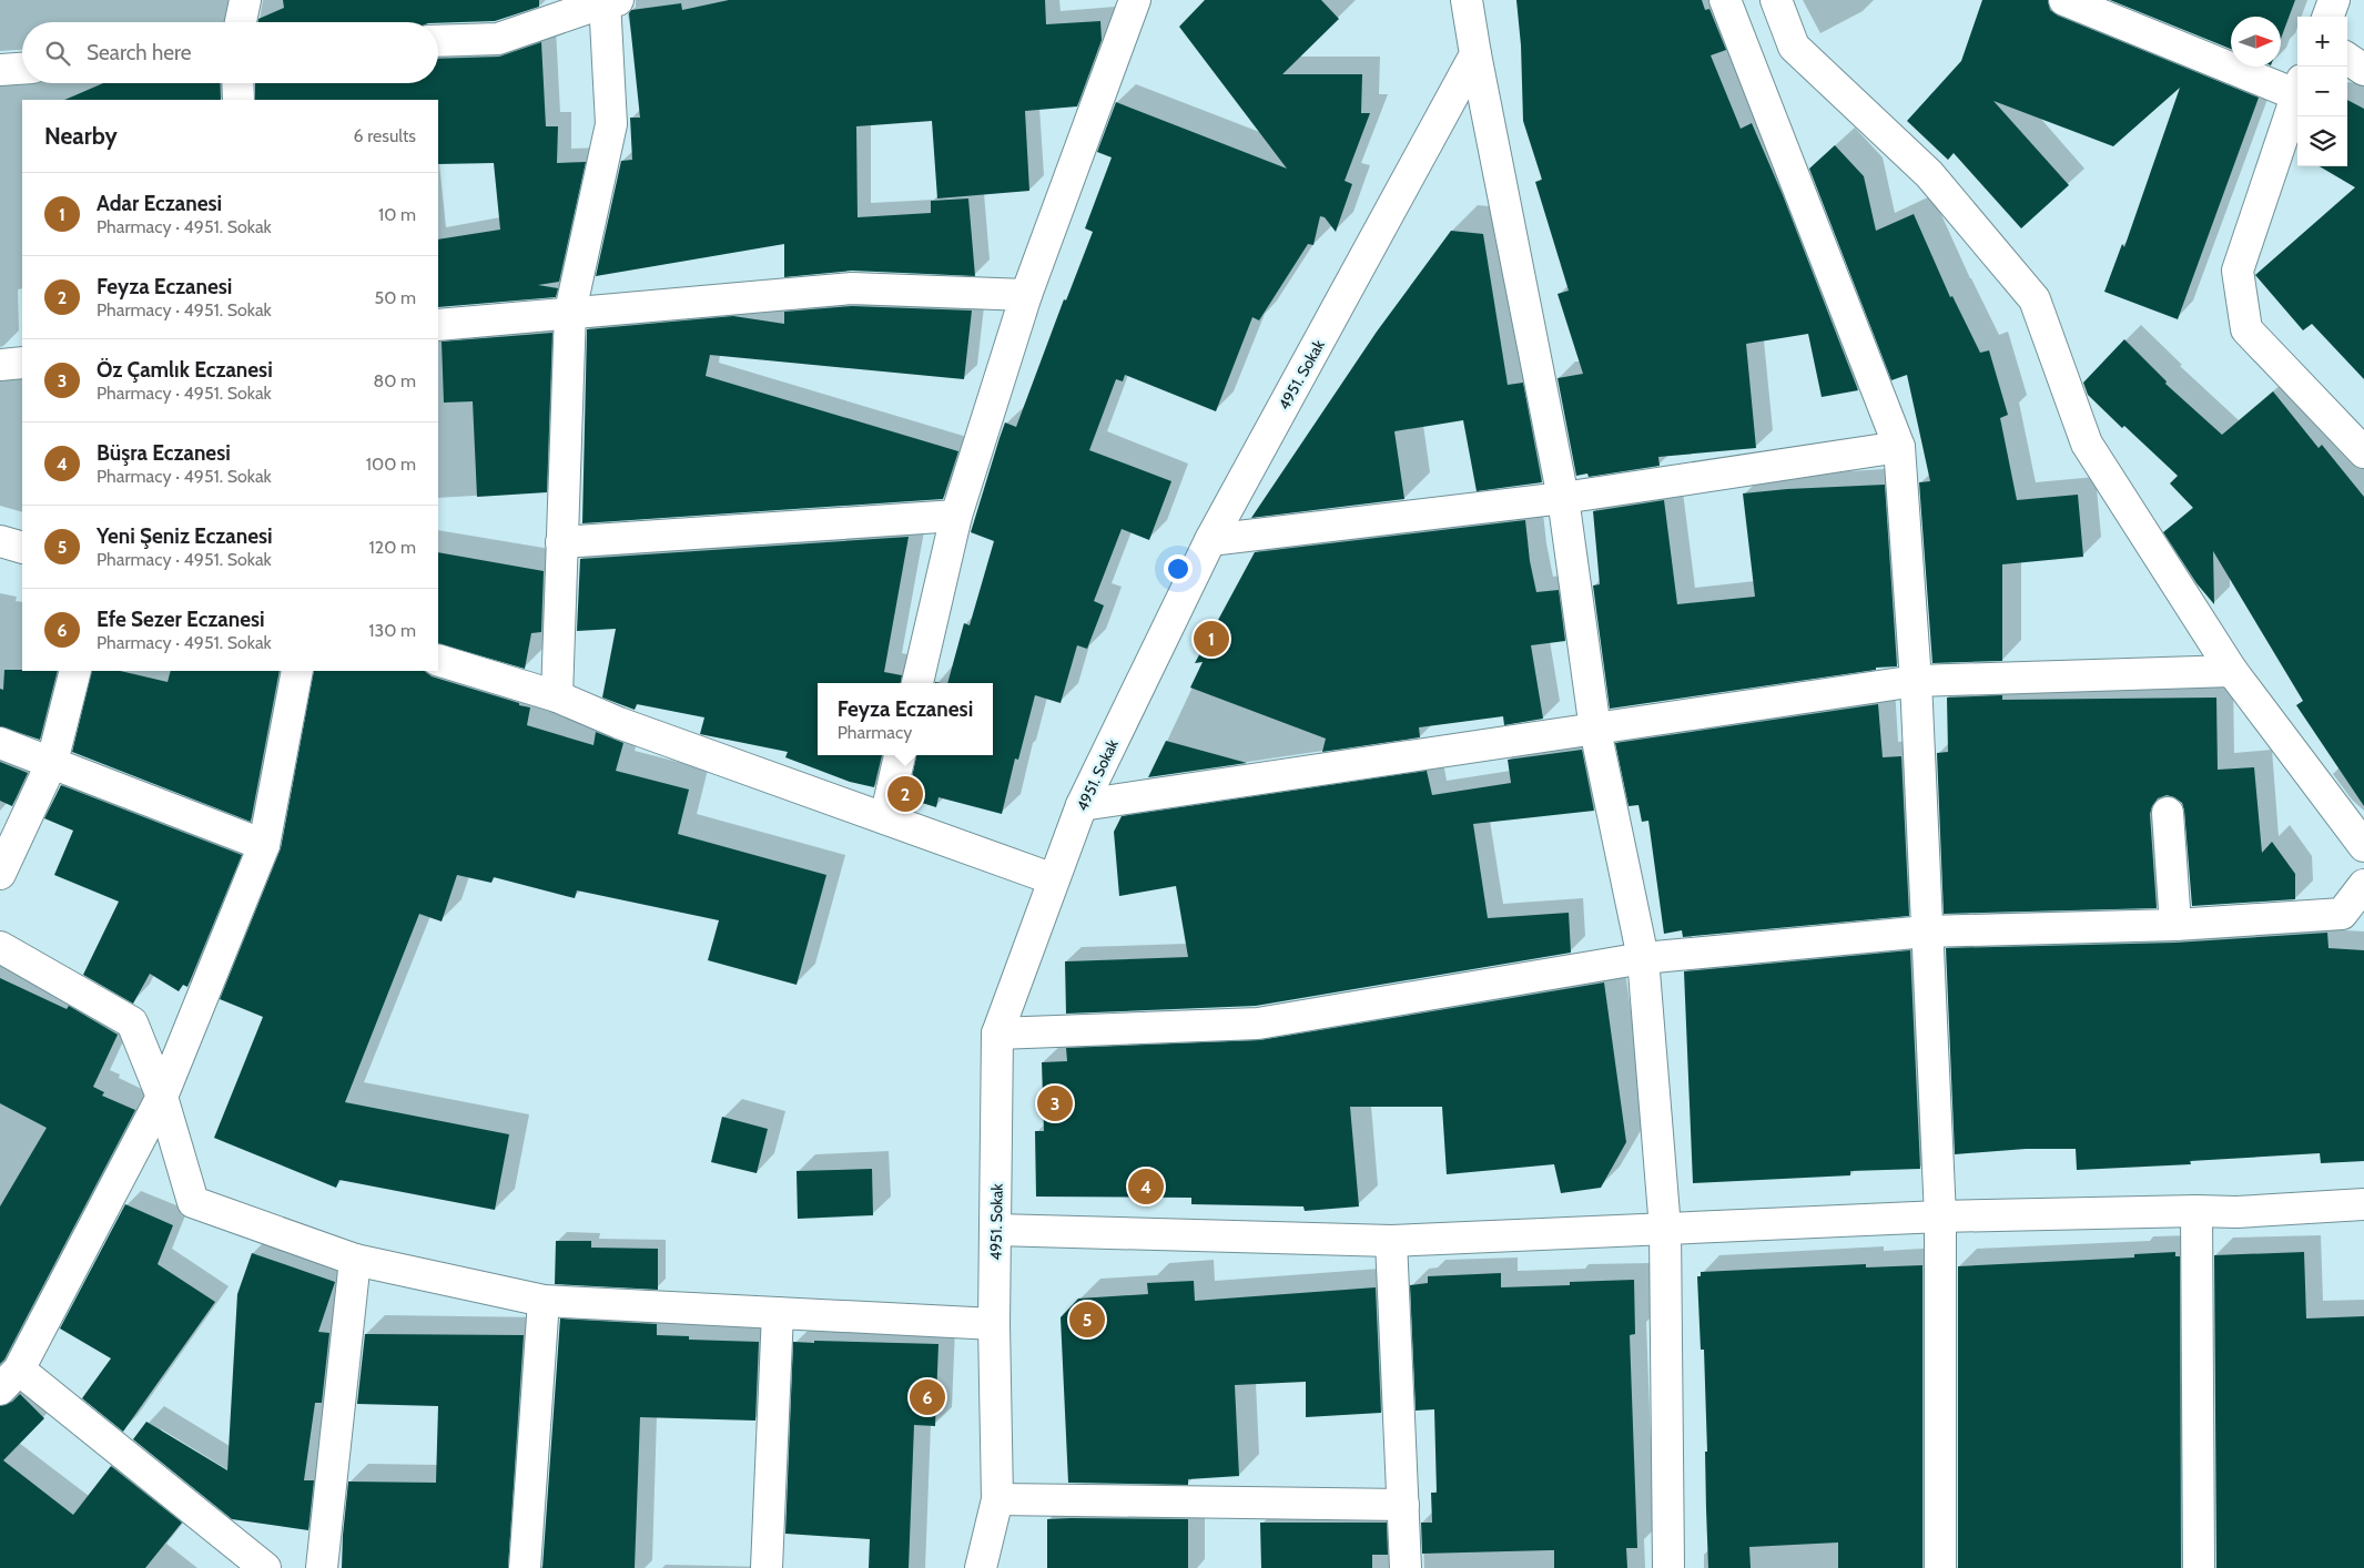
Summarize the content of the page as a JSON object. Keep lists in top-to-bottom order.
{
  "streets": {
    "street": ["4951. Sokak"]
  },
  "north": "right",
  "page": {
    "map_buttons": ["+", "−"],
    "search": "Search here",
    "heading": ["Nearby", "6 results"],
    "list": [
      {
        "mark": "1",
        "name": "Adar Eczanesi",
        "note": "Pharmacy · 4951. Sokak",
        "value": "10 m"
      },
      {
        "mark": "2",
        "name": "Feyza Eczanesi",
        "note": "Pharmacy · 4951. Sokak",
        "value": "50 m"
      },
      {
        "mark": "3",
        "name": "Öz Çamlık Eczanesi",
        "note": "Pharmacy · 4951. Sokak",
        "value": "80 m"
      },
      {
        "mark": "4",
        "name": "Büşra Eczanesi",
        "note": "Pharmacy · 4951. Sokak",
        "value": "100 m"
      },
      {
        "mark": "5",
        "name": "Yeni Şeniz Eczanesi",
        "note": "Pharmacy · 4951. Sokak",
        "value": "120 m"
      },
      {
        "mark": "6",
        "name": "Efe Sezer Eczanesi",
        "note": "Pharmacy · 4951. Sokak",
        "value": "130 m"
      }
    ],
    "pins": [
      "1",
      "2",
      "3",
      "4",
      "5",
      "6"
    ],
    "popup": ["Feyza Eczanesi", "Pharmacy"]
  }
}
